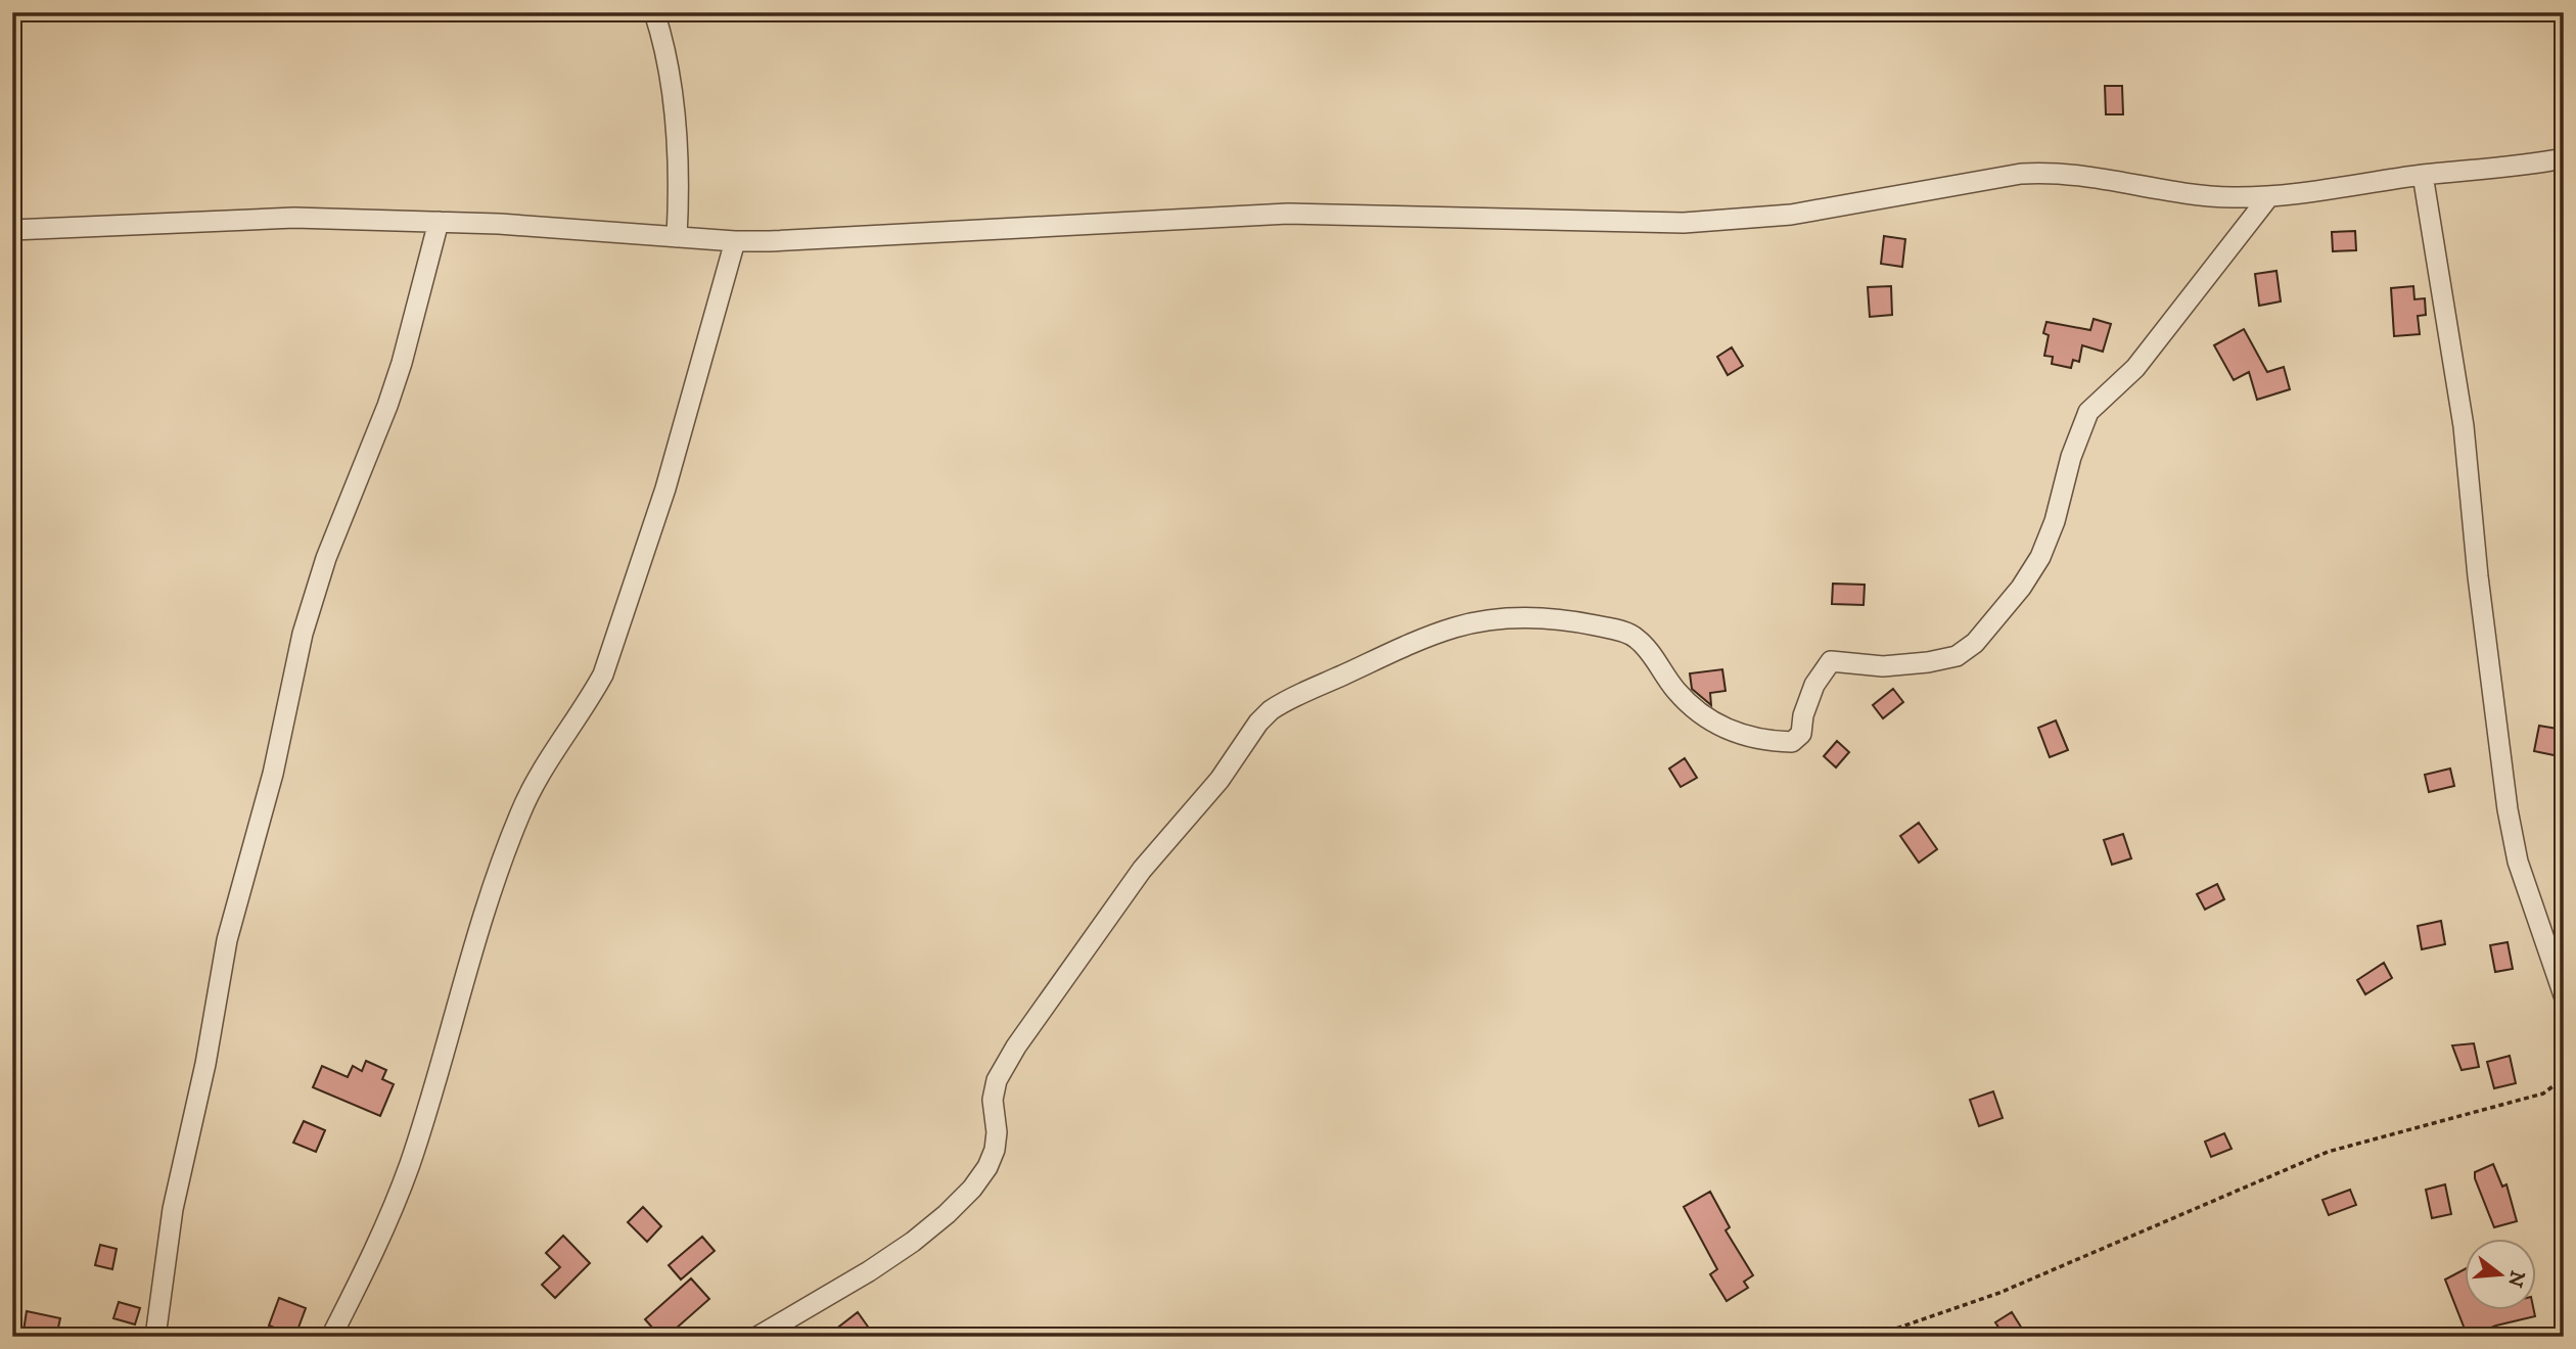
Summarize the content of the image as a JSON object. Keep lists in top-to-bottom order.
{
  "north": "right"
}
